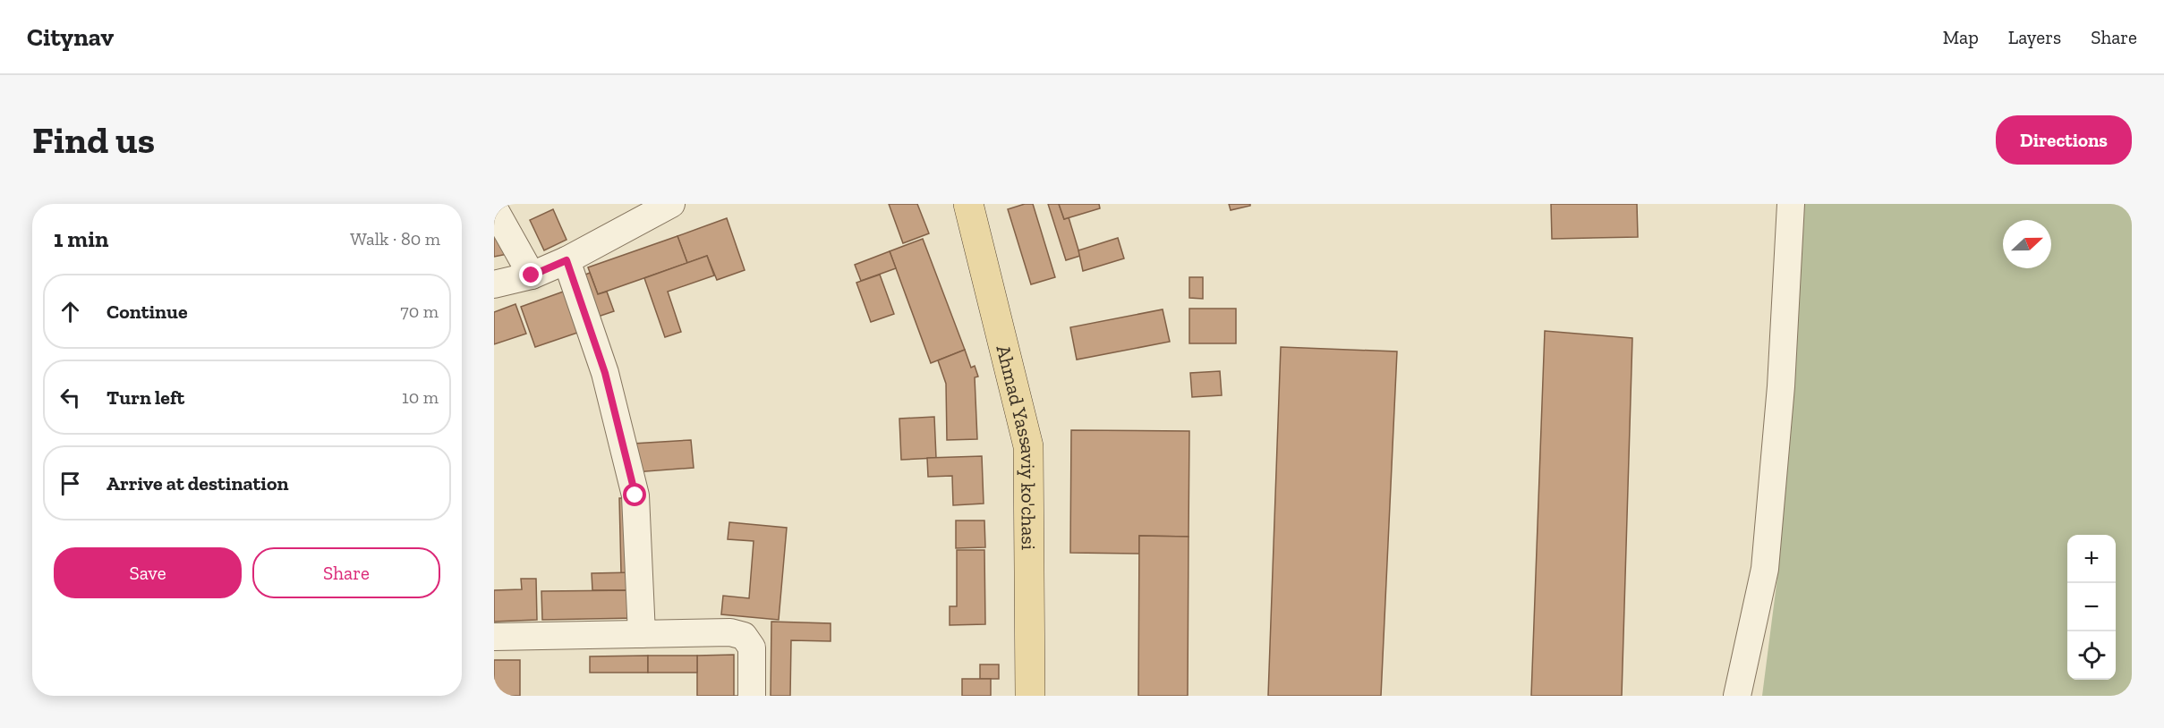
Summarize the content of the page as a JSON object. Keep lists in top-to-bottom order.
{
  "streets": {
    "main road": ["Ahmad Yassaviy ko'chasi"]
  },
  "north": "right",
  "page": {
    "header": "Citynav",
    "nav": ["Map", "Layers", "Share"],
    "buttons": [
      "Directions",
      ["Save", "Share"]
    ],
    "title": "Find us",
    "heading": ["1 min", "Walk · 80 m"],
    "list": [
      ["Continue", "70 m"],
      ["Turn left", "10 m"],
      "Arrive at destination"
    ],
    "map_buttons": ["+", "−"]
  }
}
